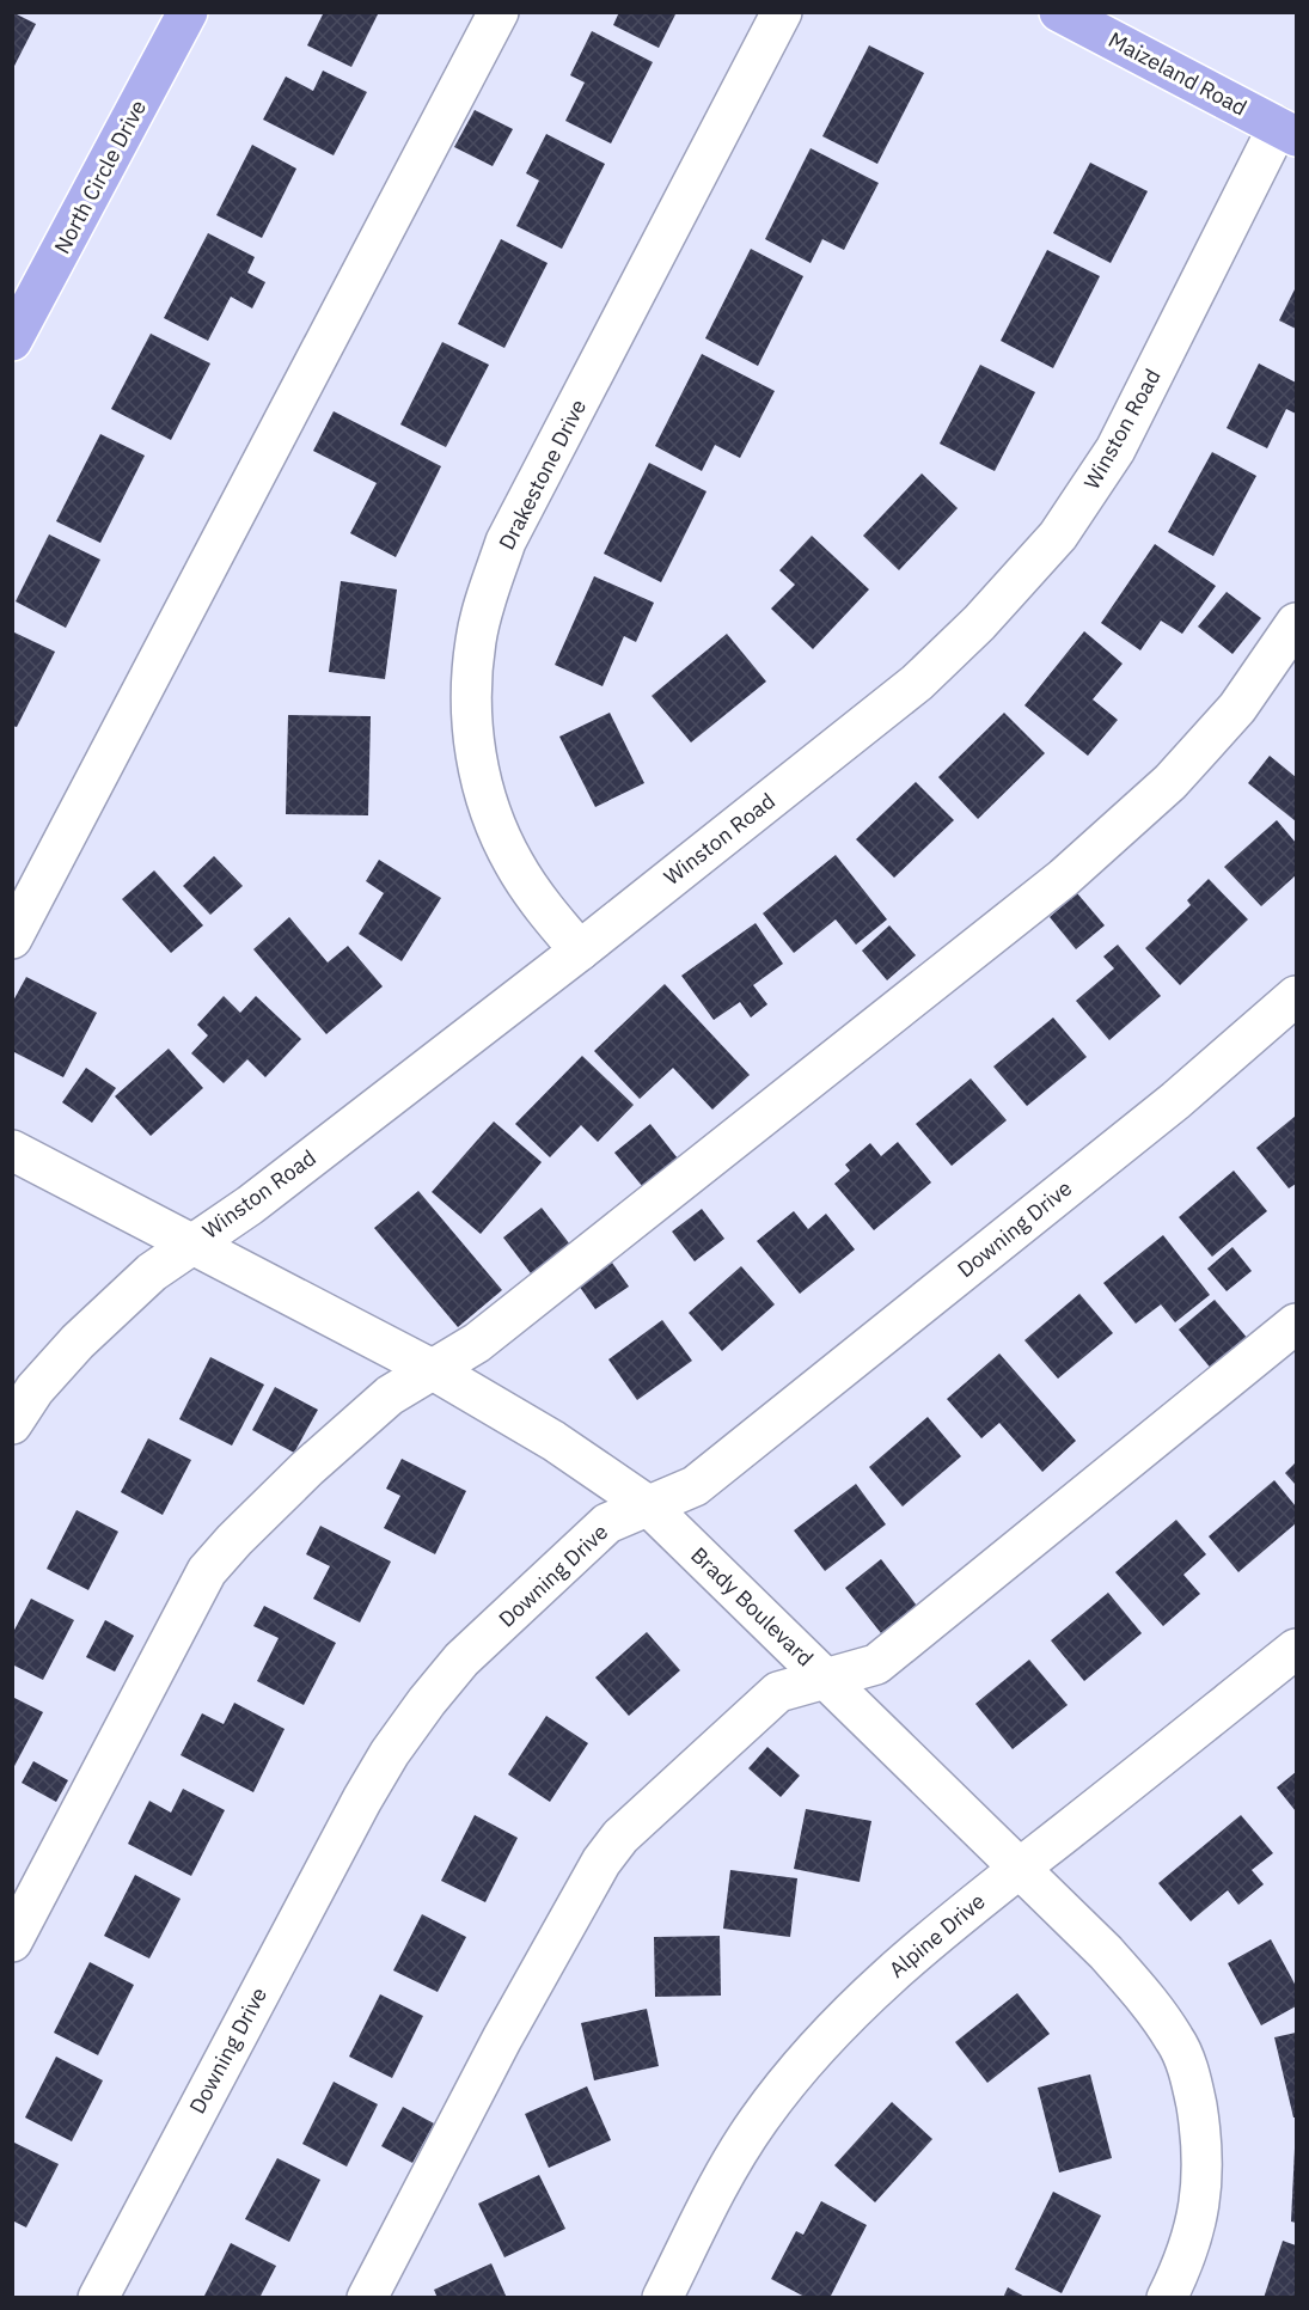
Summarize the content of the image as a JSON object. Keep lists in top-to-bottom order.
{
  "streets": {
    "main road": ["Maizeland Road", "North Circle Drive"],
    "street": [
      "Winston Road",
      "Drakestone Drive",
      "Downing Drive",
      "Brady Boulevard",
      "Alpine Drive"
    ]
  },
  "crossings": [
    ["Maizeland Road", "Winston Road"],
    ["Winston Road", "Drakestone Drive"],
    ["Winston Road", "Brady Boulevard"],
    ["Downing Drive", "Brady Boulevard"],
    ["Brady Boulevard", "Alpine Drive"]
  ]
}
